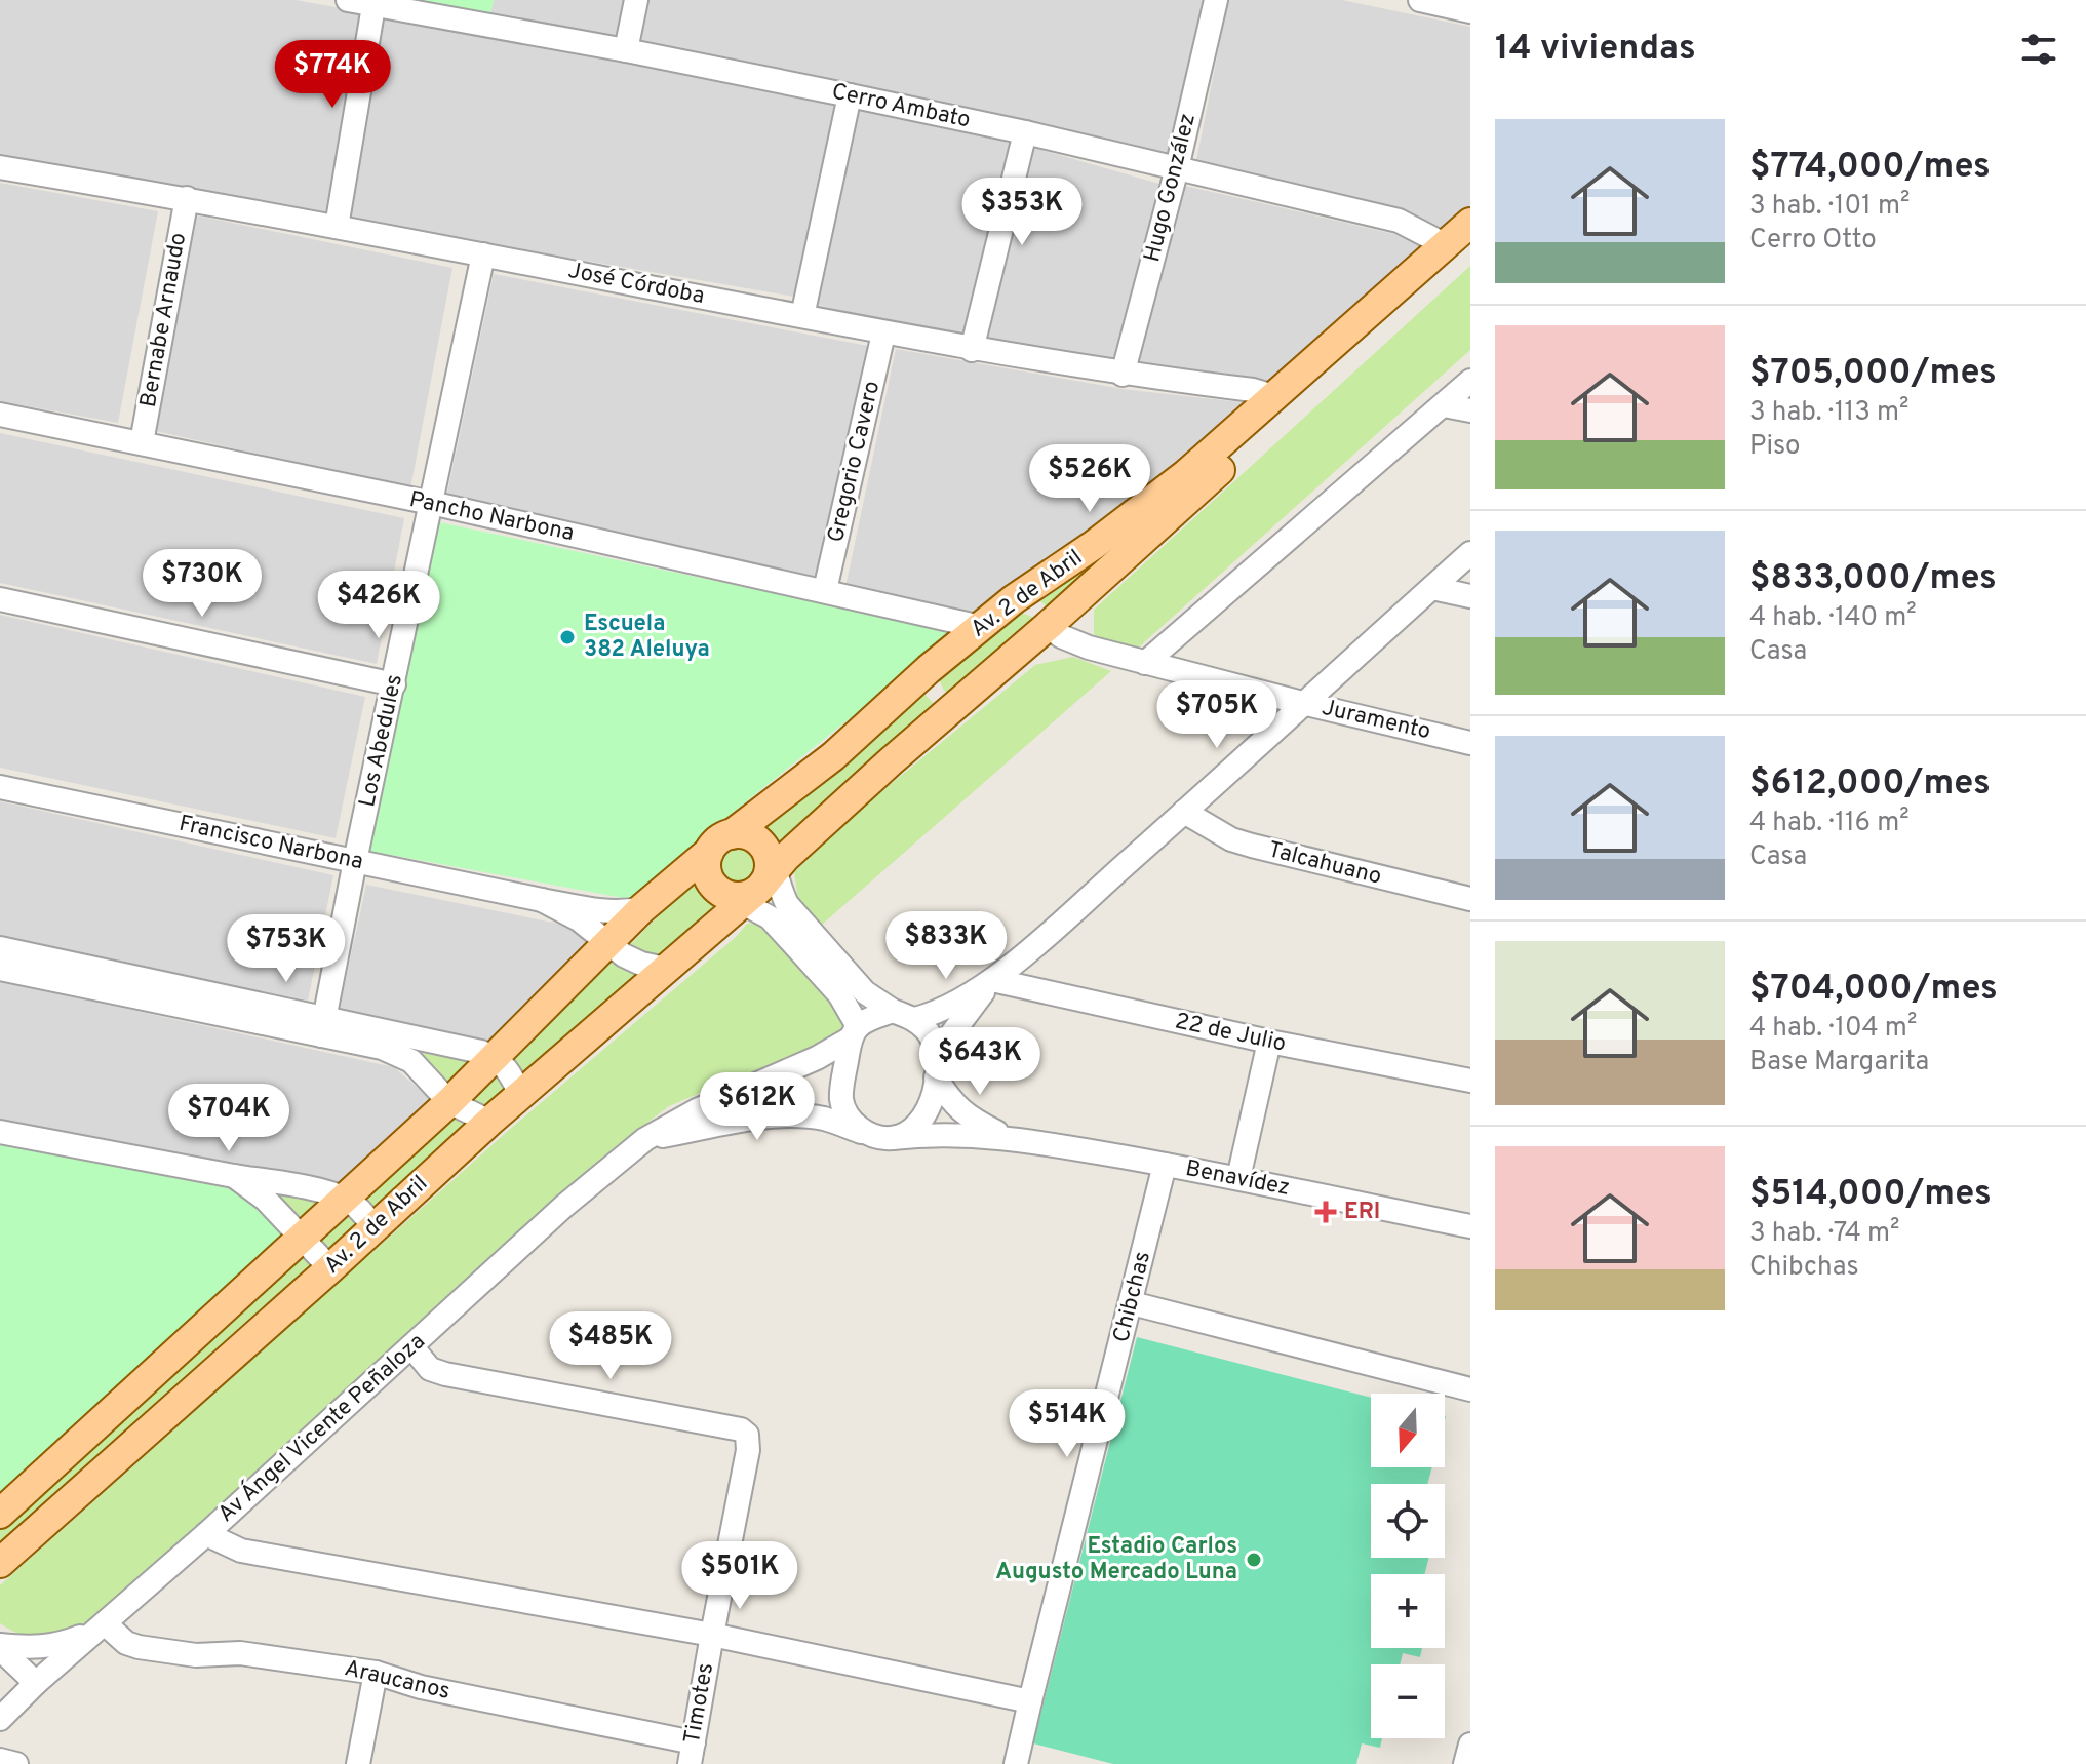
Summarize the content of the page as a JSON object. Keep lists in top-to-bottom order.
{
  "streets": {
    "main road": ["Av. 2 de Abril"],
    "street": [
      "Cerro Ambato",
      "Hugo González",
      "José Córdoba",
      "Bernabe Arnaudo",
      "Gregorio Cavero",
      "Pancho Narbona",
      "Juramento",
      "Los Abedules",
      "Francisco Narbona",
      "Talcahuano",
      "22 de Julio",
      "Benavídez",
      "Chibchas",
      "Av Ángel Vicente Peñaloza",
      "Araucanos",
      "Timotes"
    ]
  },
  "crossings": [
    ["Cerro Ambato", "Hugo González"],
    ["Cerro Ambato", "Av. 2 de Abril"],
    ["Hugo González", "José Córdoba"],
    ["José Córdoba", "Bernabe Arnaudo"],
    ["José Córdoba", "Gregorio Cavero"],
    ["José Córdoba", "Av. 2 de Abril"],
    ["José Córdoba", "Los Abedules"],
    ["Bernabe Arnaudo", "Pancho Narbona"],
    ["Gregorio Cavero", "Pancho Narbona"],
    ["Pancho Narbona", "Av. 2 de Abril"],
    ["Pancho Narbona", "Los Abedules"],
    ["Av. 2 de Abril", "Juramento"],
    ["Av. 2 de Abril", "Francisco Narbona"],
    ["Los Abedules", "Francisco Narbona"],
    ["Benavídez", "Chibchas"],
    ["Benavídez", "Av Ángel Vicente Peñaloza"],
    ["Av Ángel Vicente Peñaloza", "Araucanos"],
    ["Av Ángel Vicente Peñaloza", "Timotes"],
    ["Araucanos", "Timotes"]
  ],
  "places": {
    "other": ["Escuela 382 Aleluya", "Estadio Carlos Augusto Mercado Luna"],
    "health": ["ERI"]
  },
  "north": "bottom",
  "page": {
    "heading": "14 viviendas",
    "price": [
      "$774K",
      "$353K",
      "$526K",
      "$730K",
      "$426K",
      "$705K",
      "$833K",
      "$753K",
      "$643K",
      "$612K",
      "$704K",
      "$485K",
      "$514K",
      "$501K"
    ],
    "list": [
      {
        "name": "$774,000/mes",
        "note": "3 hab. · 101 m² · Cerro Otto"
      },
      {
        "name": "$705,000/mes",
        "note": "3 hab. · 113 m² · Piso"
      },
      {
        "name": "$833,000/mes",
        "note": "4 hab. · 140 m² · Casa"
      },
      {
        "name": "$612,000/mes",
        "note": "4 hab. · 116 m² · Casa"
      },
      {
        "name": "$704,000/mes",
        "note": "4 hab. · 104 m² · Base Margarita"
      },
      {
        "name": "$514,000/mes",
        "note": "3 hab. · 74 m² · Chibchas"
      }
    ],
    "map_buttons": ["+", "−"]
  }
}
